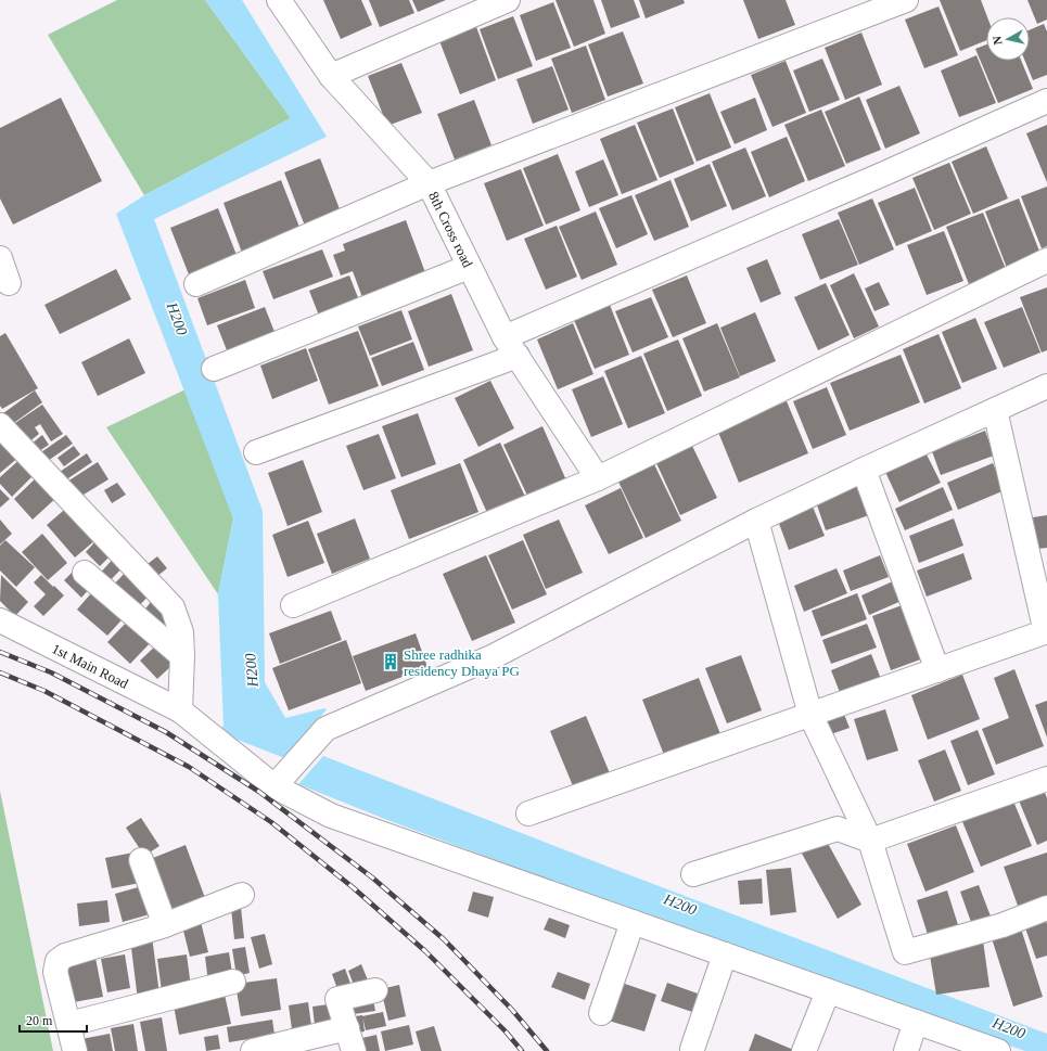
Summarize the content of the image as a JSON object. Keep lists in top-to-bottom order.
{
  "streets": {
    "street": ["8th Cross road", "1st Main Road"]
  },
  "water": ["H200"],
  "places": {
    "building": ["Shree radhika residency Dhaya PG"]
  },
  "scale_bar": "20 m",
  "north": "left"
}
